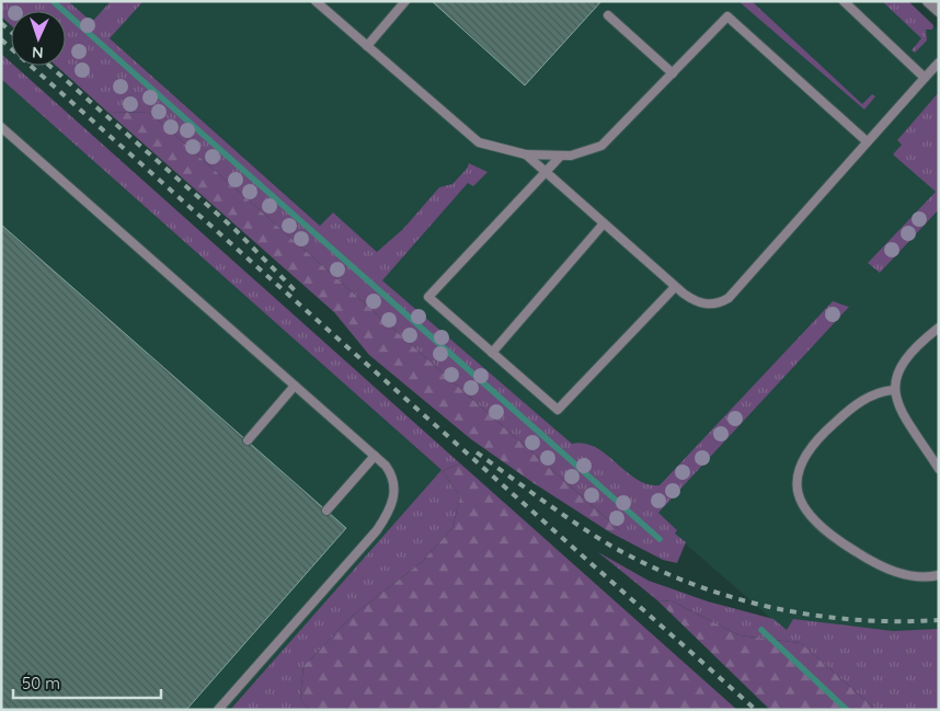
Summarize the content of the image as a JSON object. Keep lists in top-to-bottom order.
{
  "scale_bar": "50 m",
  "north": "bottom"
}
